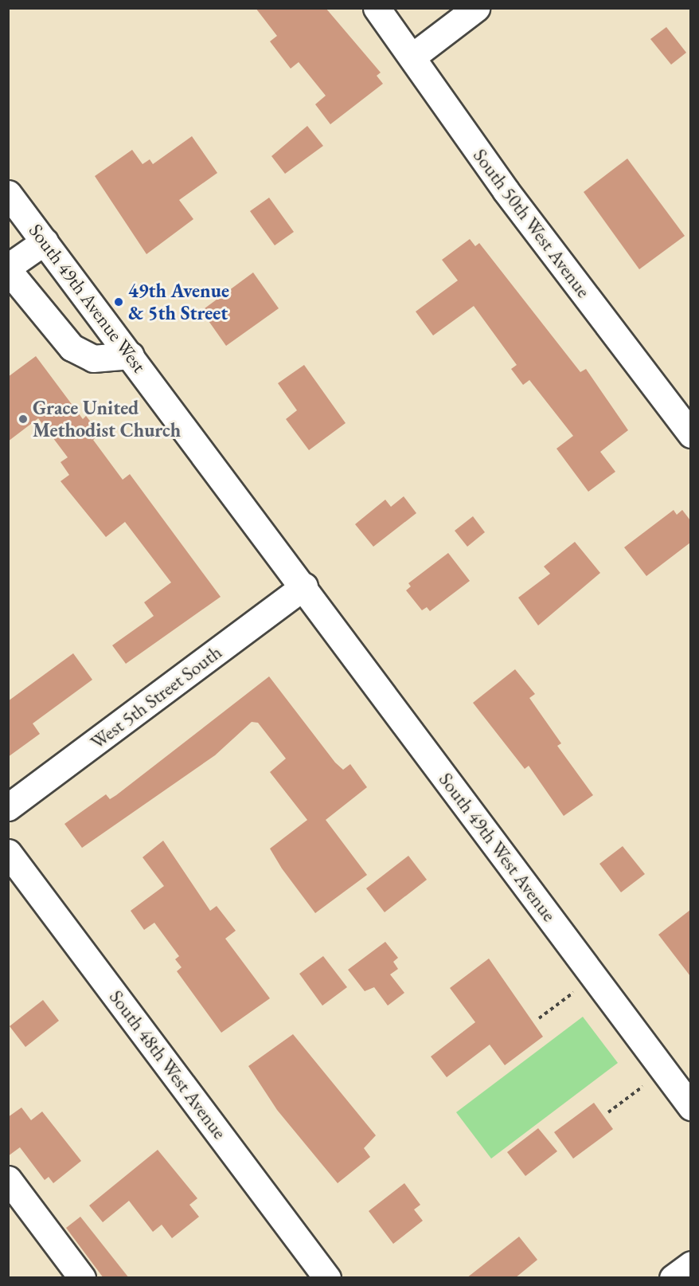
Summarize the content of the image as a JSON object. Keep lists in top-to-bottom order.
{
  "streets": {
    "street": [
      "South 50th West Avenue",
      "South 49th Avenue West",
      "West 5th Street South",
      "South 49th West Avenue",
      "South 48th West Avenue"
    ]
  },
  "crossings": [
    ["South 49th Avenue West", "West 5th Street South"],
    ["South 49th Avenue West", "South 49th West Avenue"],
    ["West 5th Street South", "South 49th West Avenue"]
  ],
  "places": ["49th Avenue & 5th Street", "Grace United Methodist Church"]
}
